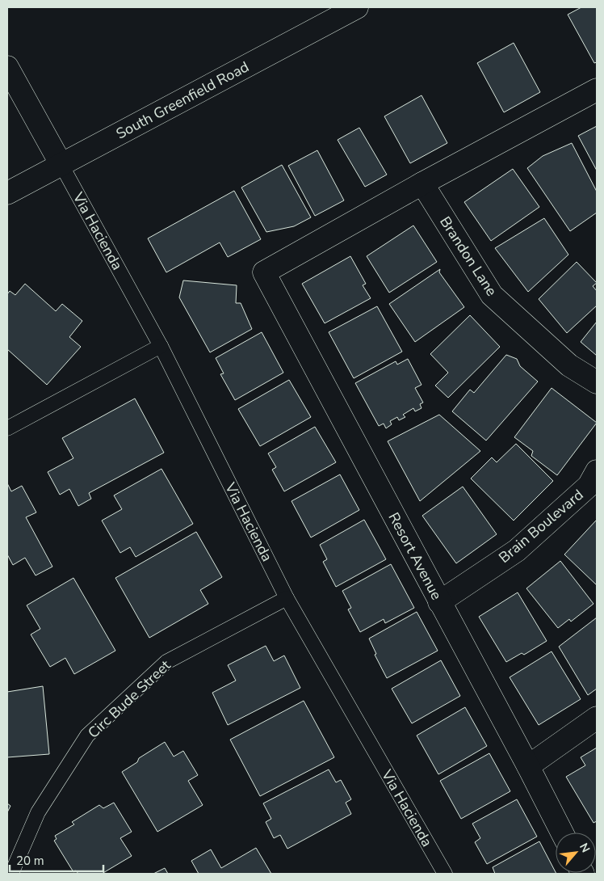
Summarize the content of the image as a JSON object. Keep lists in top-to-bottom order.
{
  "streets": {
    "street": [
      "South Greenfield Road",
      "Brandon Lane",
      "Brain Boulevard",
      "Resort Avenue"
    ],
    "lane": ["Via Hacienda", "Circ Bude Street"]
  },
  "crossings": [
    ["South Greenfield Road", "Via Hacienda"],
    ["Via Hacienda", "Circ Bude Street"],
    ["Brandon Lane", "Resort Avenue"],
    ["Brain Boulevard", "Resort Avenue"]
  ],
  "scale_bar": "20 m",
  "north": "top right"
}
